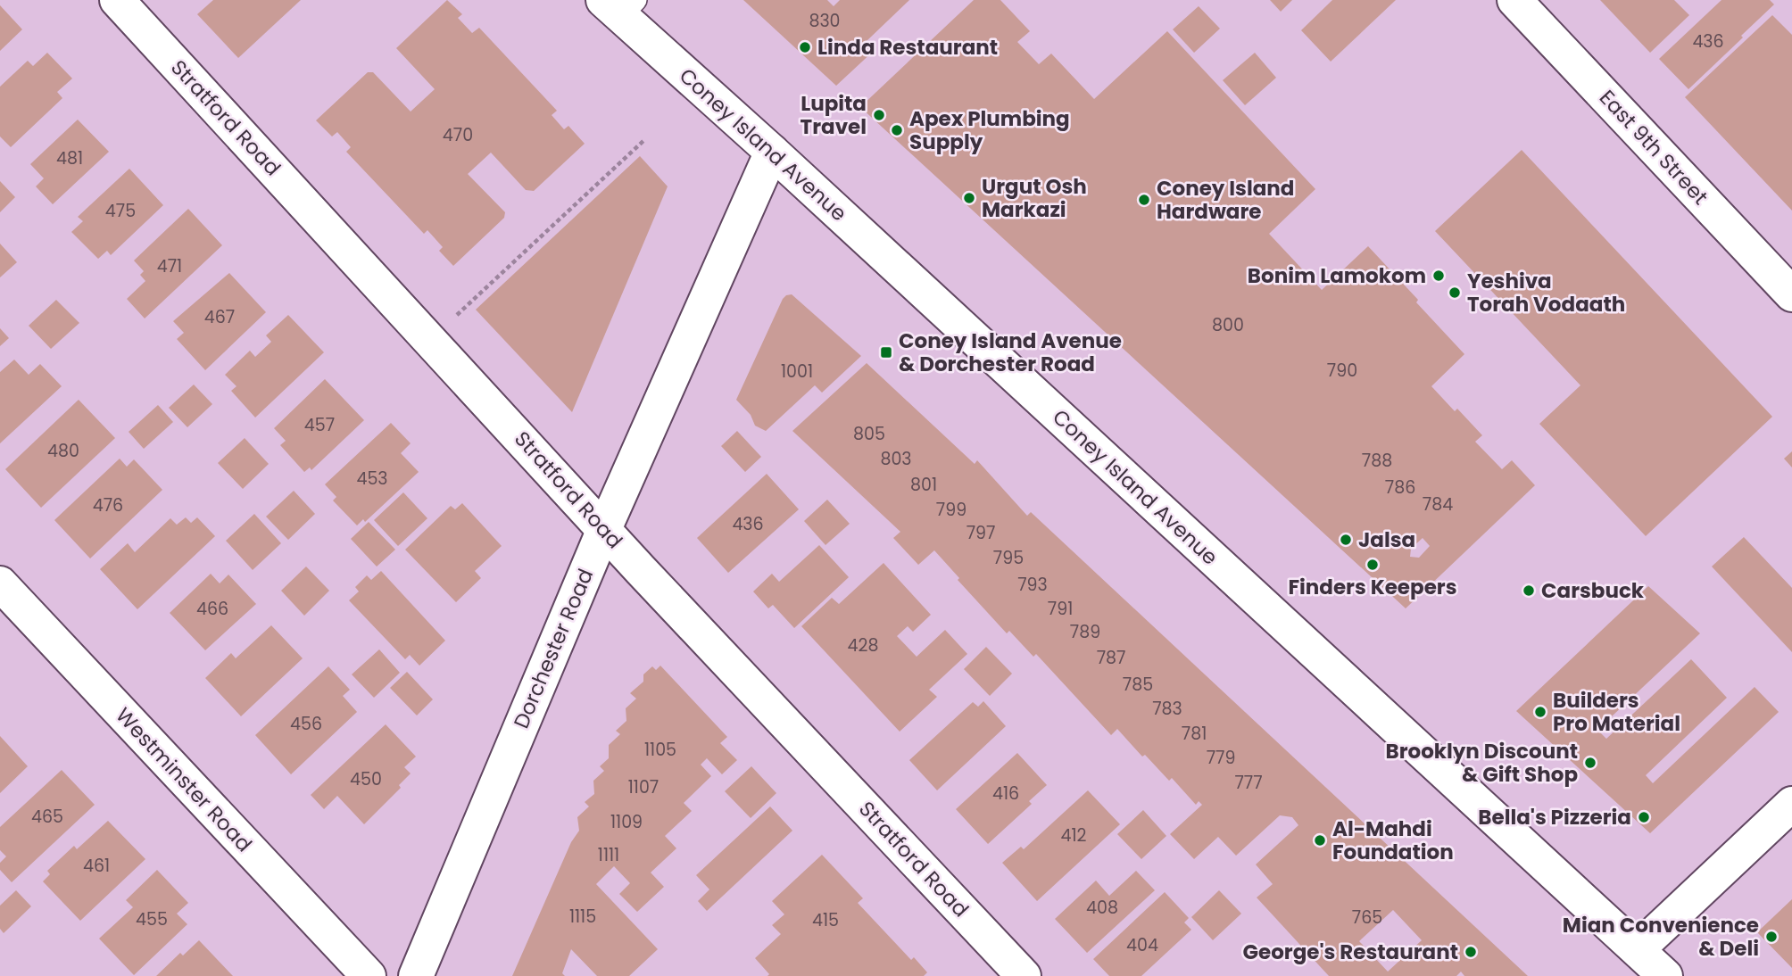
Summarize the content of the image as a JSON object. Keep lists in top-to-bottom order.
{
  "streets": {
    "street": [
      "Stratford Road",
      "Coney Island Avenue",
      "East 9th Street",
      "Dorchester Road",
      "Westminster Road"
    ]
  },
  "crossings": [
    ["Stratford Road", "Dorchester Road"],
    ["Coney Island Avenue", "Dorchester Road"]
  ],
  "places": {
    "other": [
      "Linda Restaurant",
      "Lupita Travel",
      "Apex Plumbing Supply",
      "Urgut Osh Markazi",
      "Coney Island Hardware",
      "Bonim Lamokom",
      "Yeshiva Torah Vodaath",
      "Jalsa",
      "Finders Keepers",
      "Carsbuck",
      "Builders Pro Material",
      "Brooklyn Discount & Gift Shop",
      "Bella's Pizzeria",
      "Al-Mahdi Foundation",
      "Mian Convenience & Deli",
      "George's Restaurant"
    ],
    "transit": ["Coney Island Avenue & Dorchester Road"]
  },
  "house_numbers": [
    "830",
    "436",
    "470",
    "481",
    "475",
    "471",
    "467",
    "800",
    "790",
    "1001",
    "457",
    "805",
    "480",
    "803",
    "788",
    "453",
    "801",
    "786",
    "784",
    "476",
    "799",
    "436",
    "797",
    "795",
    "793",
    "466",
    "791",
    "789",
    "428",
    "787",
    "785",
    "783",
    "456",
    "781",
    "1105",
    "779",
    "450",
    "777",
    "1107",
    "416",
    "465",
    "1109",
    "412",
    "1111",
    "461",
    "408",
    "1115",
    "765",
    "455",
    "415",
    "404"
  ]
}
